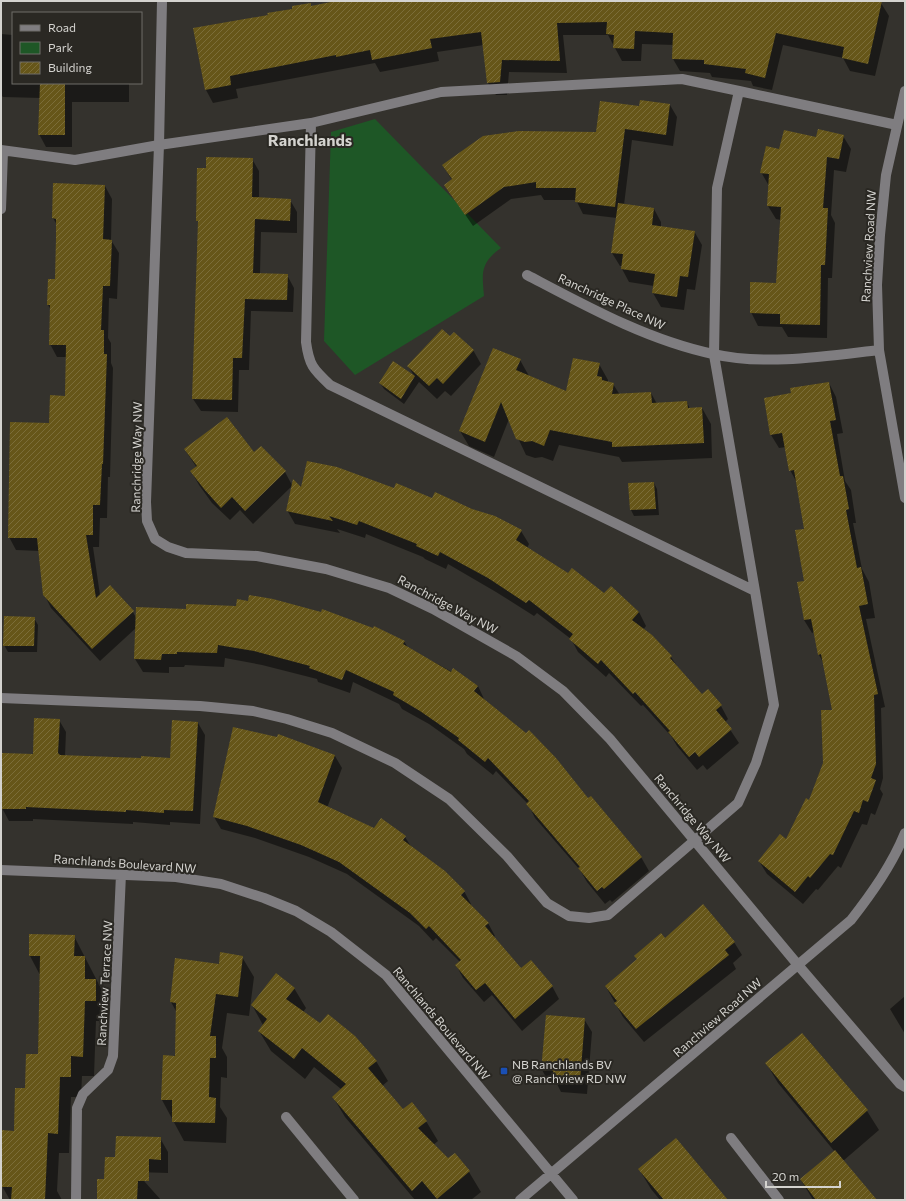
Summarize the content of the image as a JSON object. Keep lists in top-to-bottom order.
{
  "streets": {
    "street": [
      "Ranchview Road NW",
      "Ranchridge Place NW",
      "Ranchridge Way NW",
      "Ranchlands Boulevard NW",
      "Ranchview Terrace NW"
    ]
  },
  "crossings": [
    ["Ranchview Road NW", "Ranchridge Place NW"],
    ["Ranchview Road NW", "Ranchridge Way NW"],
    ["Ranchview Road NW", "Ranchlands Boulevard NW"],
    ["Ranchlands Boulevard NW", "Ranchview Terrace NW"]
  ],
  "districts": ["Ranchlands"],
  "places": {
    "transit": ["NB Ranchlands BV @ Ranchview RD NW"]
  },
  "legend": ["Road", "Park", "Building"],
  "scale_bar": "20 m"
}
